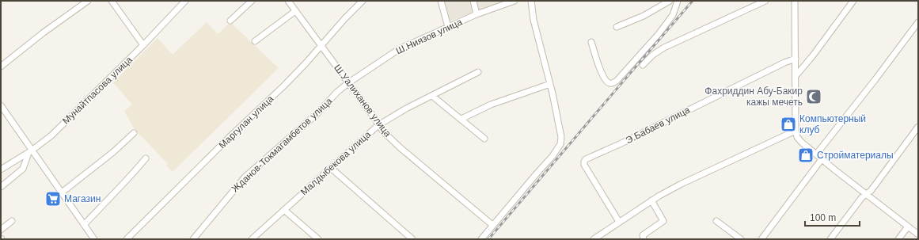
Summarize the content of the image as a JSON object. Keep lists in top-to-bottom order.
{
  "streets": {
    "street": [
      "Ш.Ниязов улица",
      "Мунайтпасова улица",
      "Ш.Уалиханов улица",
      "Маргулан улица",
      "Э.Бабаев улица",
      "Жданов-Токмагамбетов улица",
      "Малдыбекова улица"
    ]
  },
  "crossings": [
    ["Ш.Ниязов улица", "Ш.Уалиханов улица"],
    ["Ш.Ниязов улица", "Жданов-Токмагамбетов улица"],
    ["Ш.Уалиханов улица", "Маргулан улица"],
    ["Ш.Уалиханов улица", "Жданов-Токмагамбетов улица"],
    ["Ш.Уалиханов улица", "Малдыбекова улица"]
  ],
  "places": {
    "mosque": ["Фахриддин Абу-Бакир кажы мечеть"],
    "shop": ["Компьютерный клуб", "Стройматериалы"],
    "supermarket": ["Магазин"]
  },
  "scale_bar": "100 m"
}
